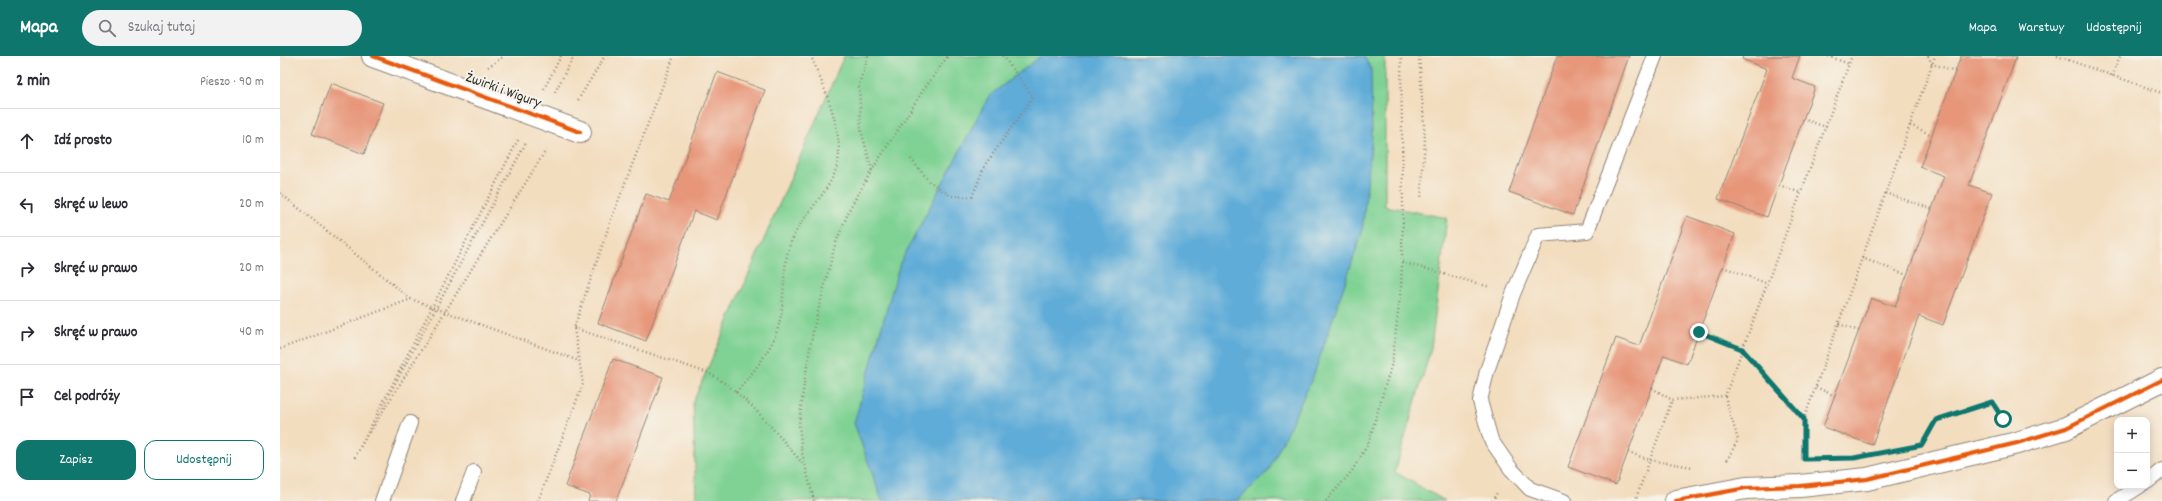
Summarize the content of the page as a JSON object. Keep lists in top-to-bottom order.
{
  "streets": {
    "street": ["Żwirki i Wigury"]
  },
  "page": {
    "header": "Mapa",
    "search": "Szukaj tutaj",
    "nav": ["Mapa", "Warstwy", "Udostępnij"],
    "heading": ["2 min", "Pieszo · 90 m"],
    "list": [
      ["Idź prosto", "10 m"],
      ["Skręć w lewo", "20 m"],
      ["Skręć w prawo", "20 m"],
      ["Skręć w prawo", "40 m"],
      "Cel podróży"
    ],
    "map_buttons": ["+", "−"],
    "buttons": ["Zapisz", "Udostępnij"]
  }
}
